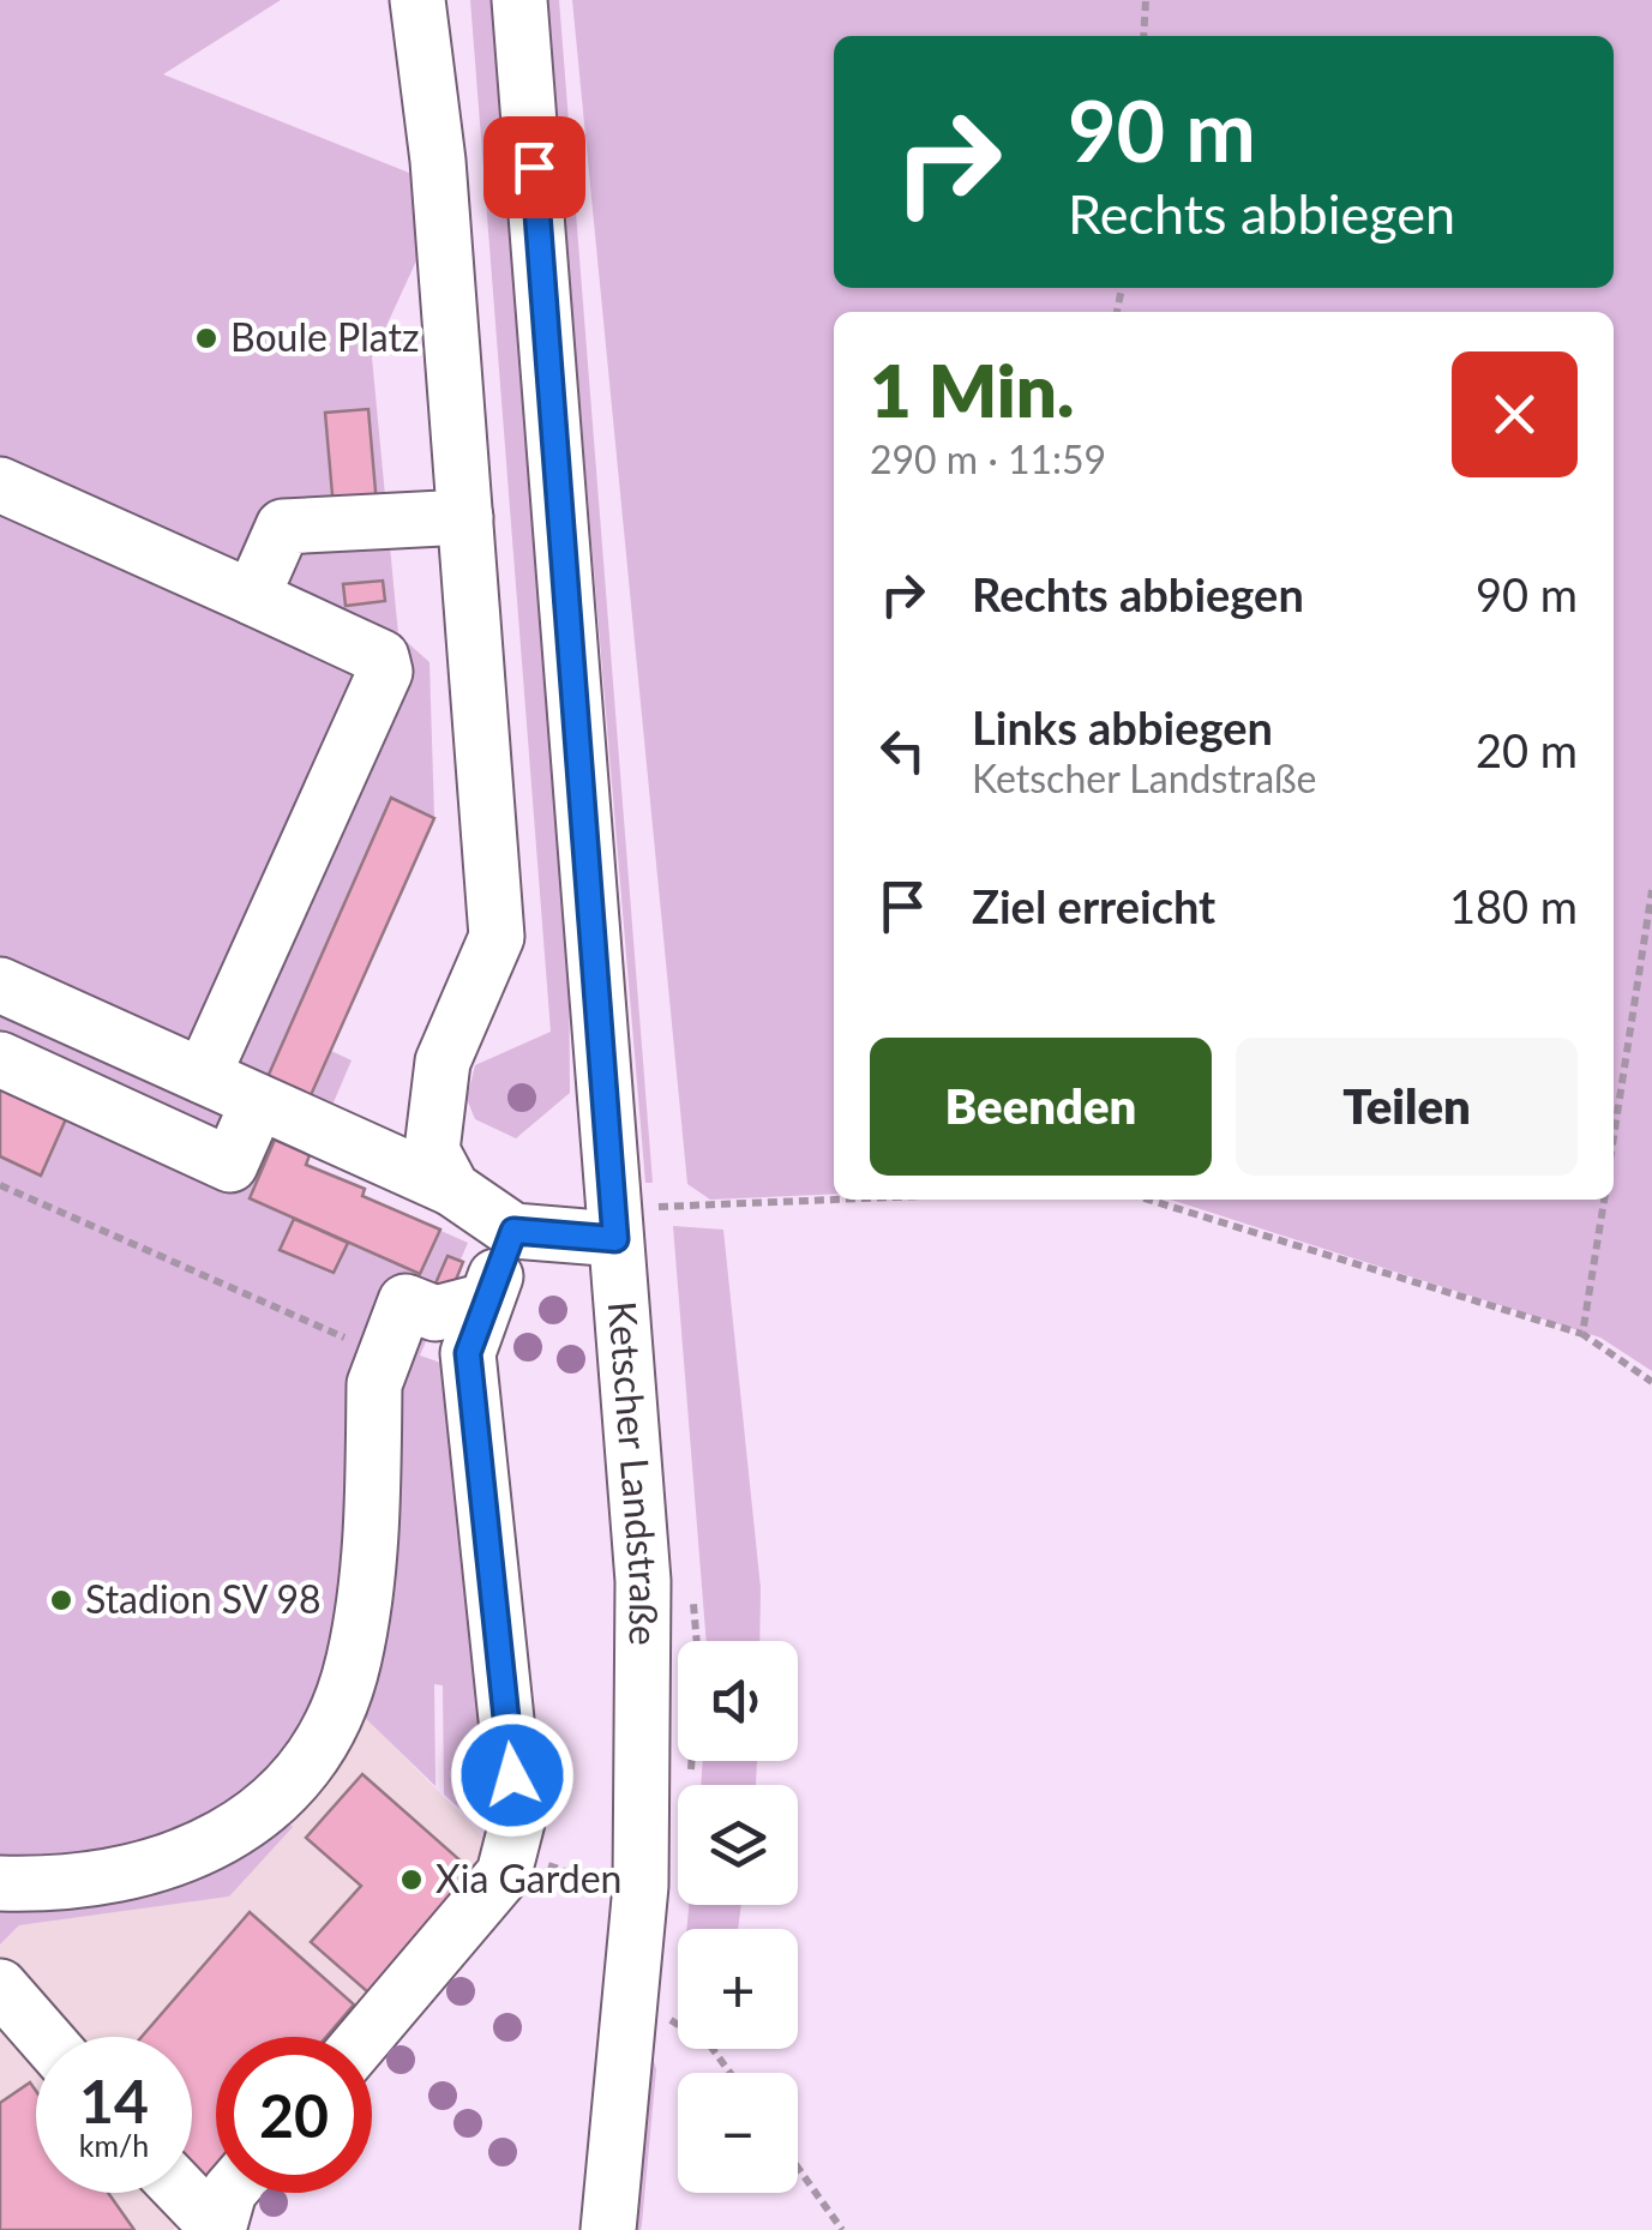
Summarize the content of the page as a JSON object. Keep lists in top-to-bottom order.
{
  "streets": {
    "street": ["Ketscher Landstraße"]
  },
  "places": ["Boule Platz", "Stadion SV 98", "Xia Garden"],
  "page": {
    "turn": ["90 m", "Rechts abbiegen"],
    "heading": ["1 Min.", "290 m · 11:59"],
    "list": [
      {
        "name": "Rechts abbiegen",
        "value": "90 m"
      },
      {
        "name": "Links abbiegen",
        "note": "Ketscher Landstraße",
        "value": "20 m"
      },
      {
        "name": "Ziel erreicht",
        "value": "180 m"
      }
    ],
    "buttons": ["Beenden", "Teilen"],
    "map_buttons": ["+", "−"],
    "speed": "14 km/h",
    "limit": "20"
  }
}
